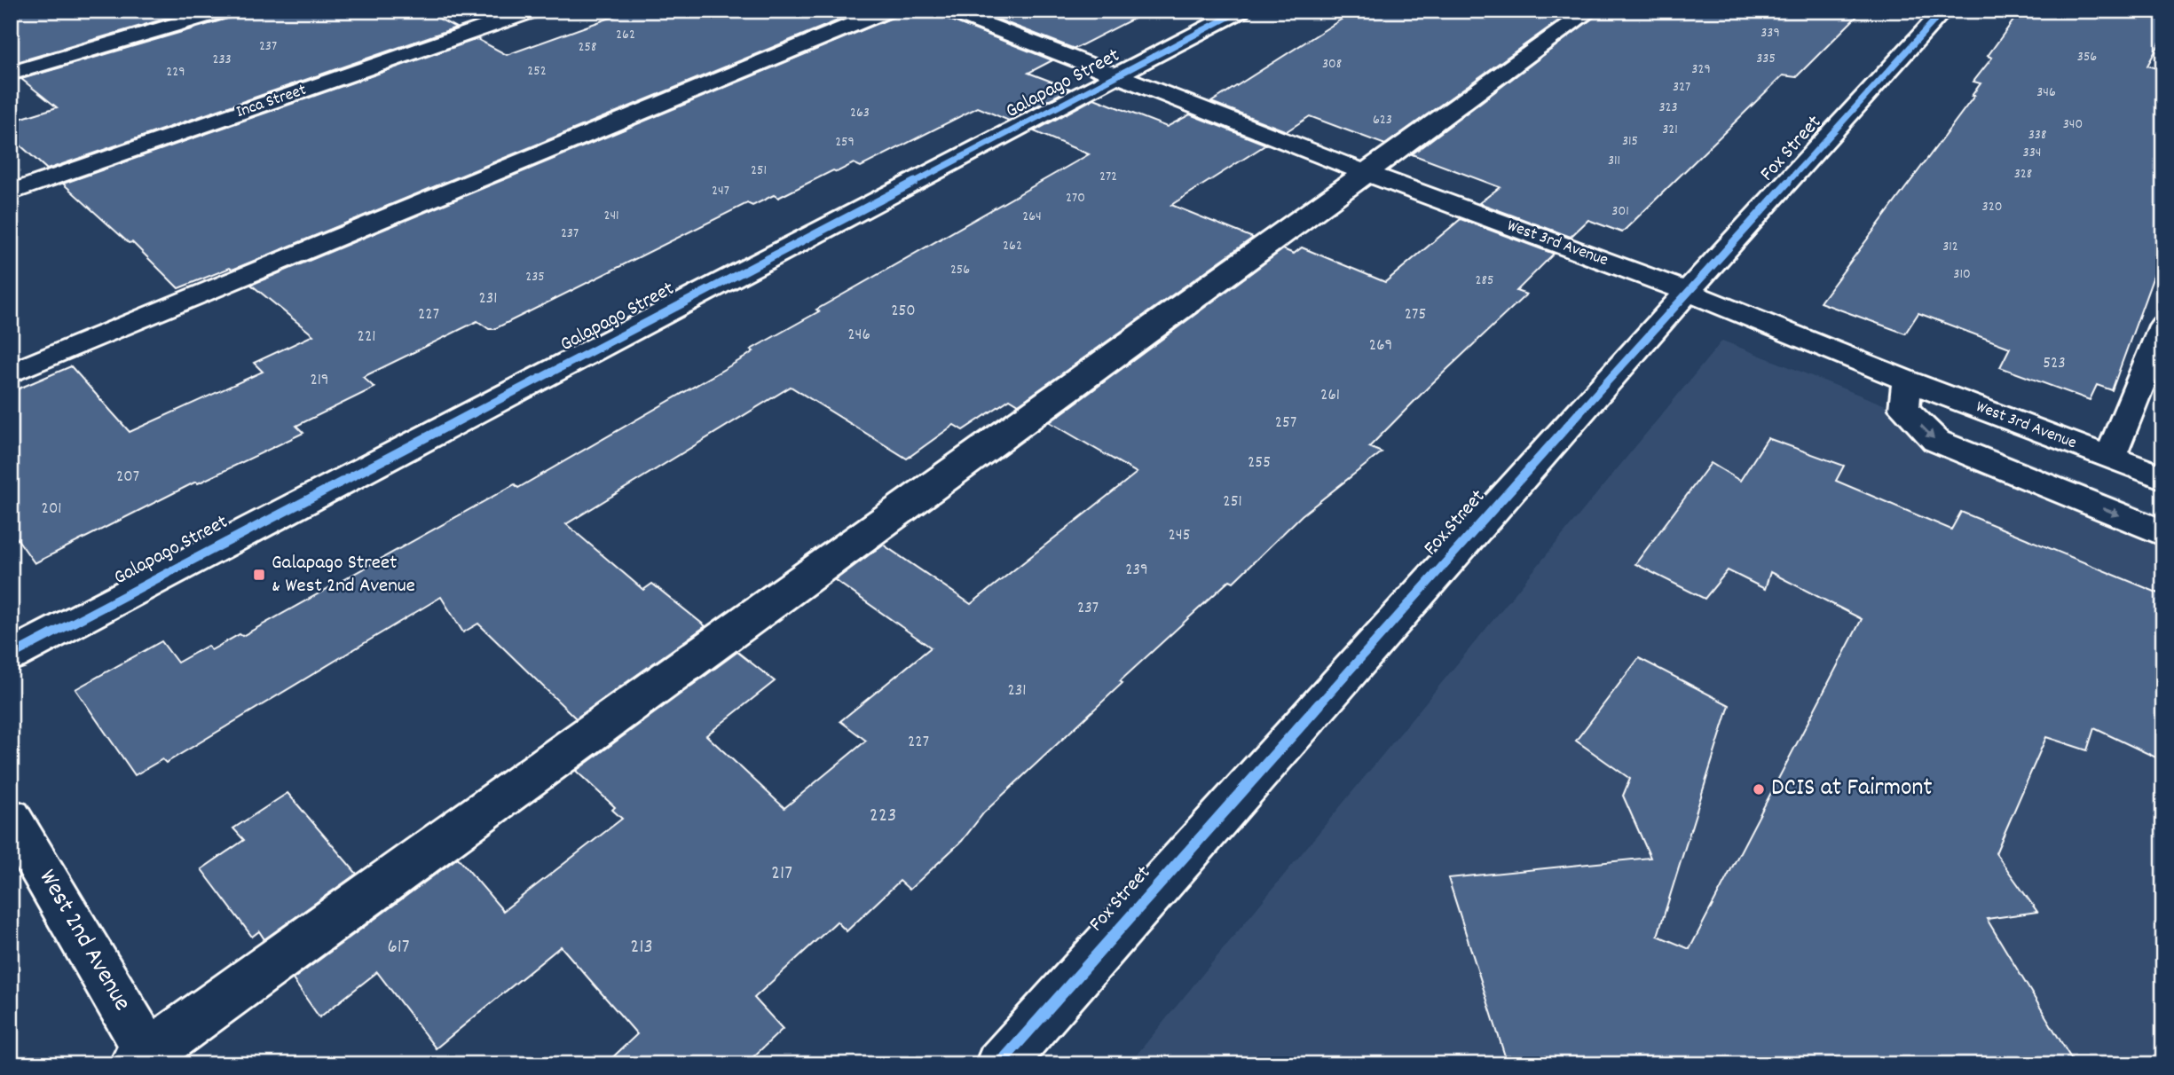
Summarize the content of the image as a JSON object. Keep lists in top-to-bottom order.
{
  "streets": {
    "street": [
      "Galapago Street",
      "Inca Street",
      "Fox Street",
      "West 3rd Avenue",
      "West 2nd Avenue"
    ]
  },
  "crossings": [
    ["Galapago Street", "West 3rd Avenue"],
    ["Fox Street", "West 3rd Avenue"]
  ],
  "places": {
    "transit": ["Galapago Street & West 2nd Avenue"],
    "other": ["DCIS at Fairmont"]
  },
  "house_numbers": [
    "339",
    "262",
    "237",
    "258",
    "356",
    "335",
    "233",
    "308",
    "329",
    "252",
    "229",
    "327",
    "346",
    "323",
    "263",
    "623",
    "340",
    "321",
    "338",
    "315",
    "259",
    "334",
    "311",
    "251",
    "328",
    "272",
    "247",
    "270",
    "320",
    "301",
    "241",
    "264",
    "237",
    "262",
    "312",
    "256",
    "310",
    "235",
    "285",
    "231",
    "250",
    "227",
    "275",
    "246",
    "221",
    "269",
    "523",
    "219",
    "261",
    "257",
    "255",
    "207",
    "251",
    "201",
    "245",
    "239",
    "237",
    "231",
    "227",
    "223",
    "217",
    "617",
    "213"
  ]
}
